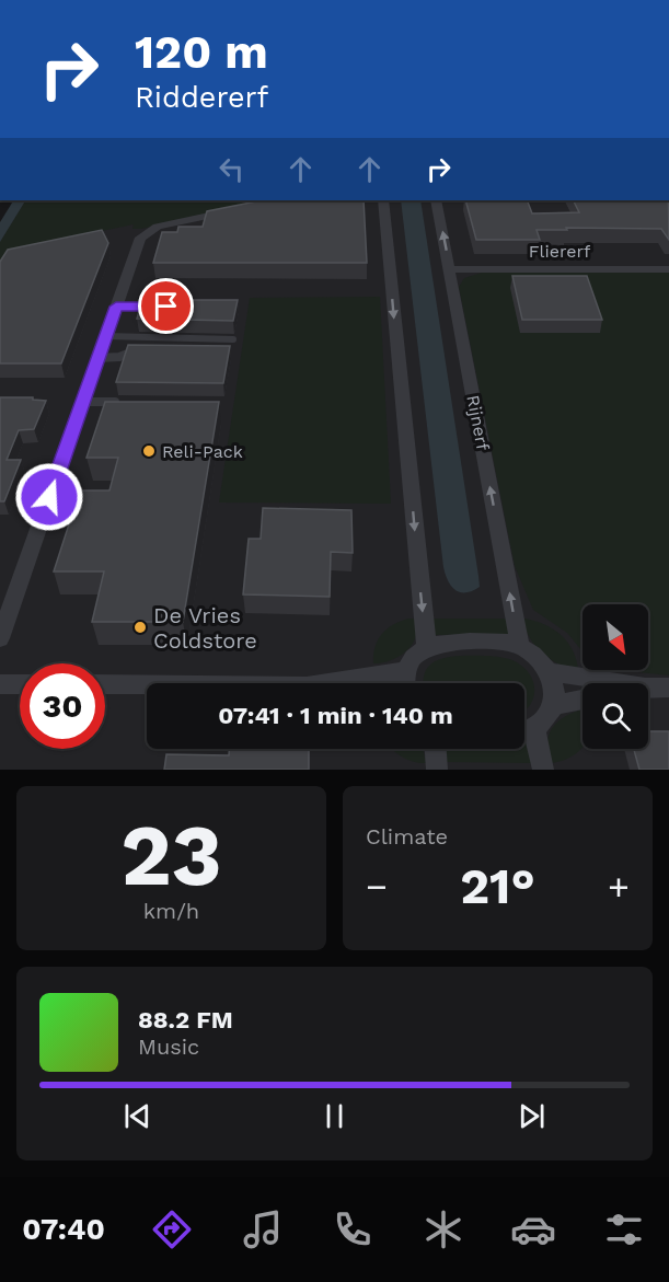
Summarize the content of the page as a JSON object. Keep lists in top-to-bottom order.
{
  "streets": {
    "street": ["Fliererf", "Rijnerf"]
  },
  "crossings": [
    ["Fliererf", "Rijnerf"]
  ],
  "places": ["Reli-Pack", "De Vries Coldstore"],
  "north": "bottom right",
  "page": {
    "turn": ["120 m", "Riddererf"],
    "limit": "30",
    "trip": "07:41 · 1 min · 140 m",
    "tile": [
      ["23", "km/h"],
      "Climate"
    ],
    "heat": ["−", "21°", "+"],
    "song": ["88.2 FM", "Music"],
    "tabs": "07:40"
  }
}
